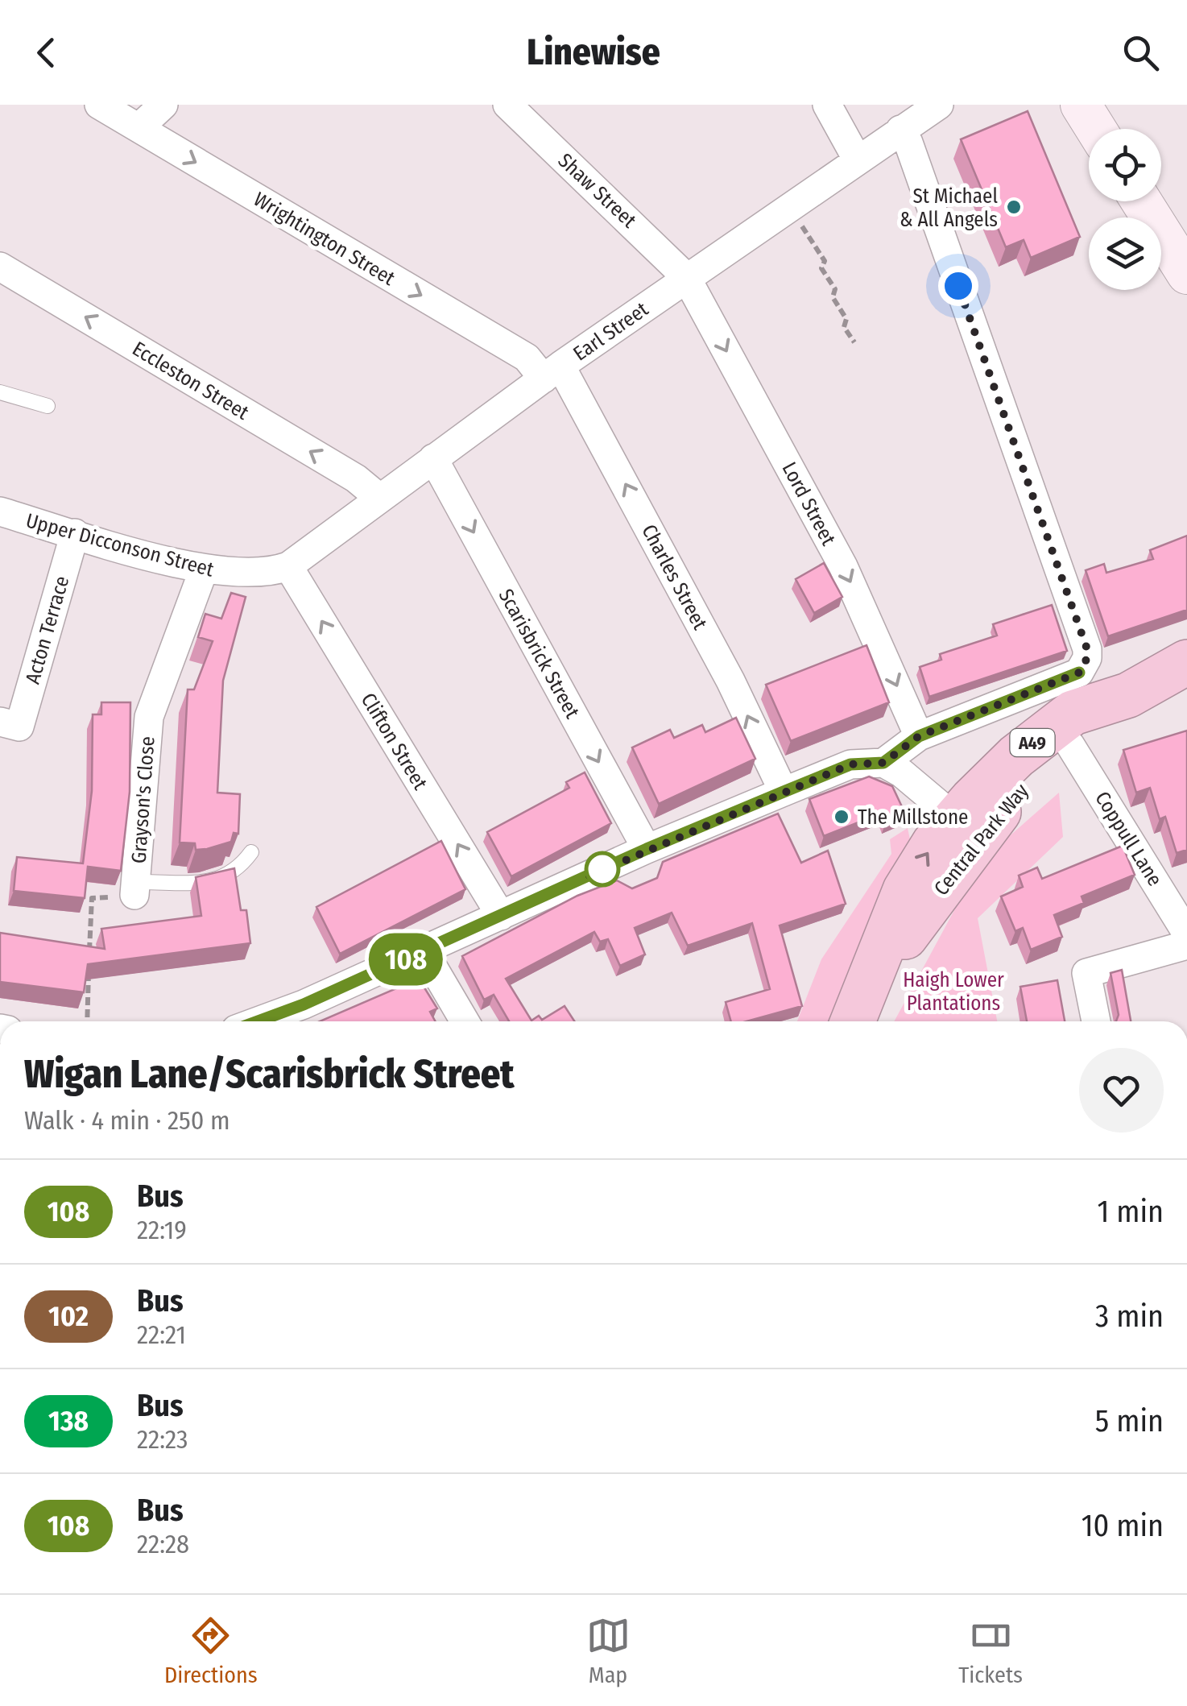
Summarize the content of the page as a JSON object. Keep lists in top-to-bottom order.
{
  "streets": {
    "highway": ["A49", "Central Park Way"],
    "street": [
      "Shaw Street",
      "Wrightington Street",
      "Earl Street",
      "Eccleston Street",
      "Lord Street",
      "Upper Dicconson Street",
      "Charles Street",
      "Acton Terrace",
      "Scarisbrick Street",
      "Clifton Street",
      "Grayson's Close",
      "Coppull Lane"
    ]
  },
  "crossings": [
    ["Shaw Street", "Earl Street"],
    ["Shaw Street", "Lord Street"],
    ["Wrightington Street", "Earl Street"],
    ["Wrightington Street", "Charles Street"],
    ["Earl Street", "Eccleston Street"],
    ["Earl Street", "Lord Street"],
    ["Earl Street", "Upper Dicconson Street"],
    ["Earl Street", "Charles Street"],
    ["Earl Street", "Scarisbrick Street"],
    ["Earl Street", "Clifton Street"],
    ["Upper Dicconson Street", "Acton Terrace"],
    ["Upper Dicconson Street", "Clifton Street"],
    ["Upper Dicconson Street", "Grayson's Close"],
    ["A49", "Coppull Lane"],
    ["A49", "Central Park Way"],
    ["Coppull Lane", "Central Park Way"]
  ],
  "one_way": [
    "Wrightington Street",
    "Eccleston Street",
    "Lord Street",
    "Charles Street",
    "Scarisbrick Street",
    "Clifton Street"
  ],
  "parks": ["Haigh Lower Plantations"],
  "places": ["St Michael & All Angels", "The Millstone"],
  "lines": ["bus line 108"],
  "page": {
    "header": "Linewise",
    "on_map": "108",
    "heading": ["Wigan Lane/Scarisbrick Street", "Walk · 4 min · 250 m"],
    "list": [
      {
        "mark": "108",
        "name": "Bus",
        "note": "22:19",
        "value": "1 min"
      },
      {
        "mark": "102",
        "name": "Bus",
        "note": "22:21",
        "value": "3 min"
      },
      {
        "mark": "138",
        "name": "Bus",
        "note": "22:23",
        "value": "5 min"
      },
      {
        "mark": "108",
        "name": "Bus",
        "note": "22:28",
        "value": "10 min"
      }
    ],
    "tabs": ["Directions", "Map", "Tickets"]
  }
}
